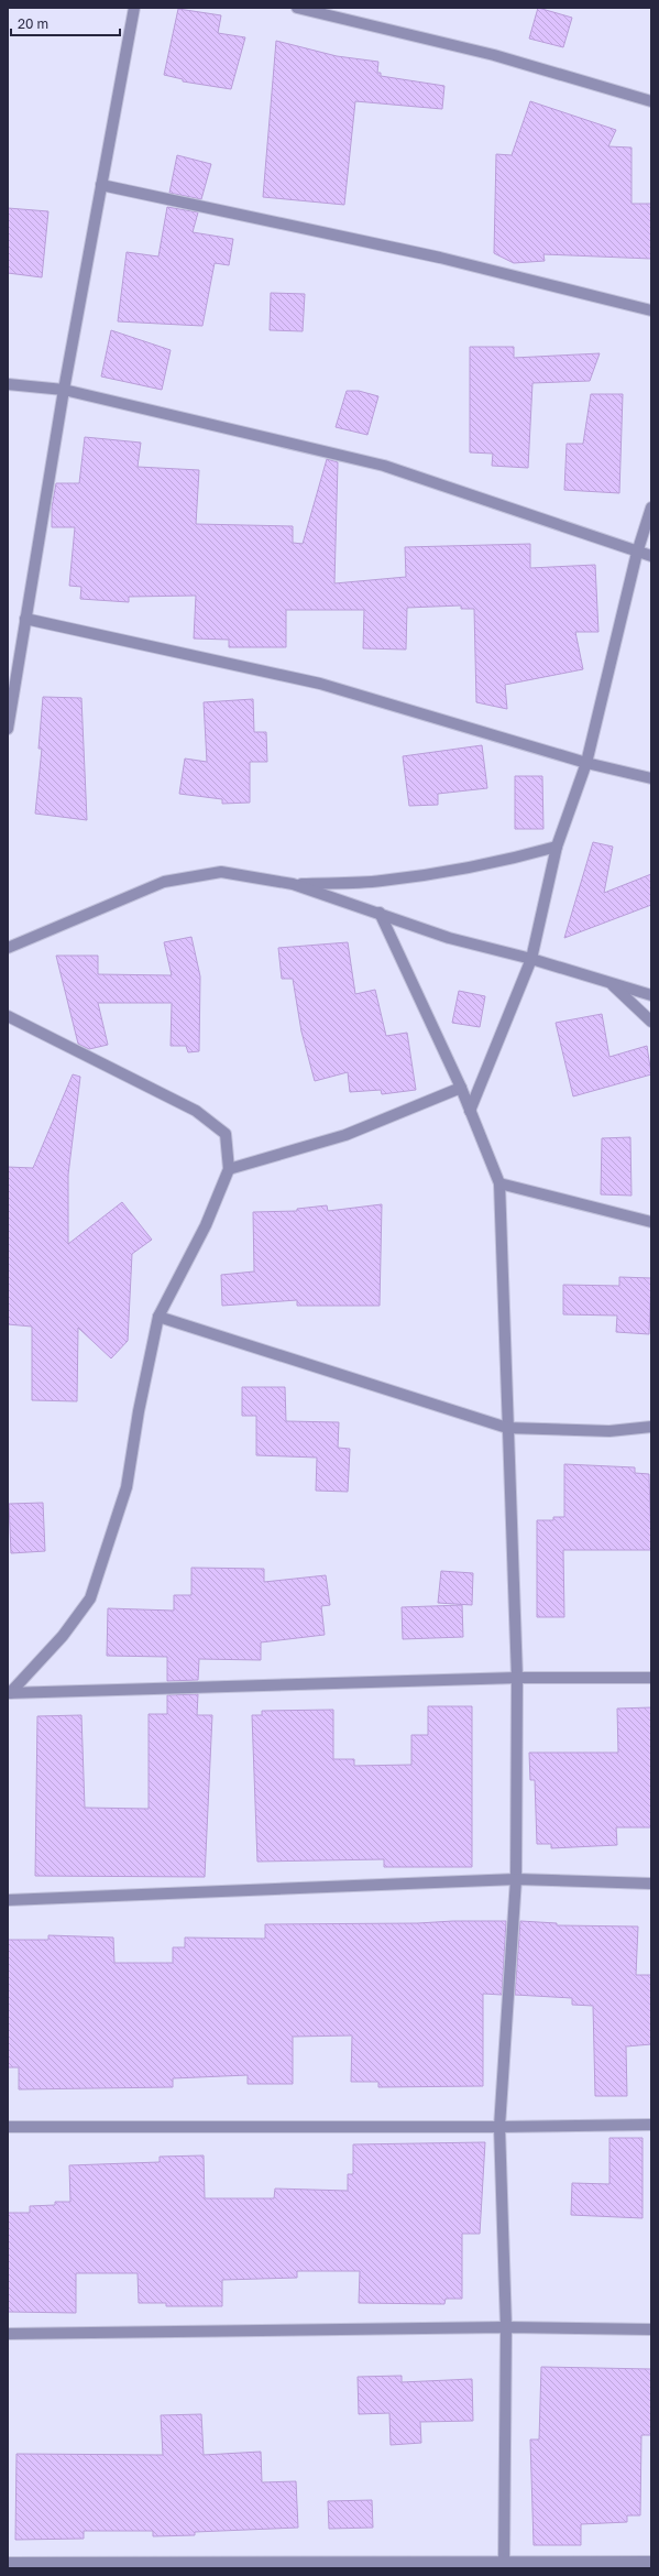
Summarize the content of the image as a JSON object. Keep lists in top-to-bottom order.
{
  "scale_bar": "20 m"
}
